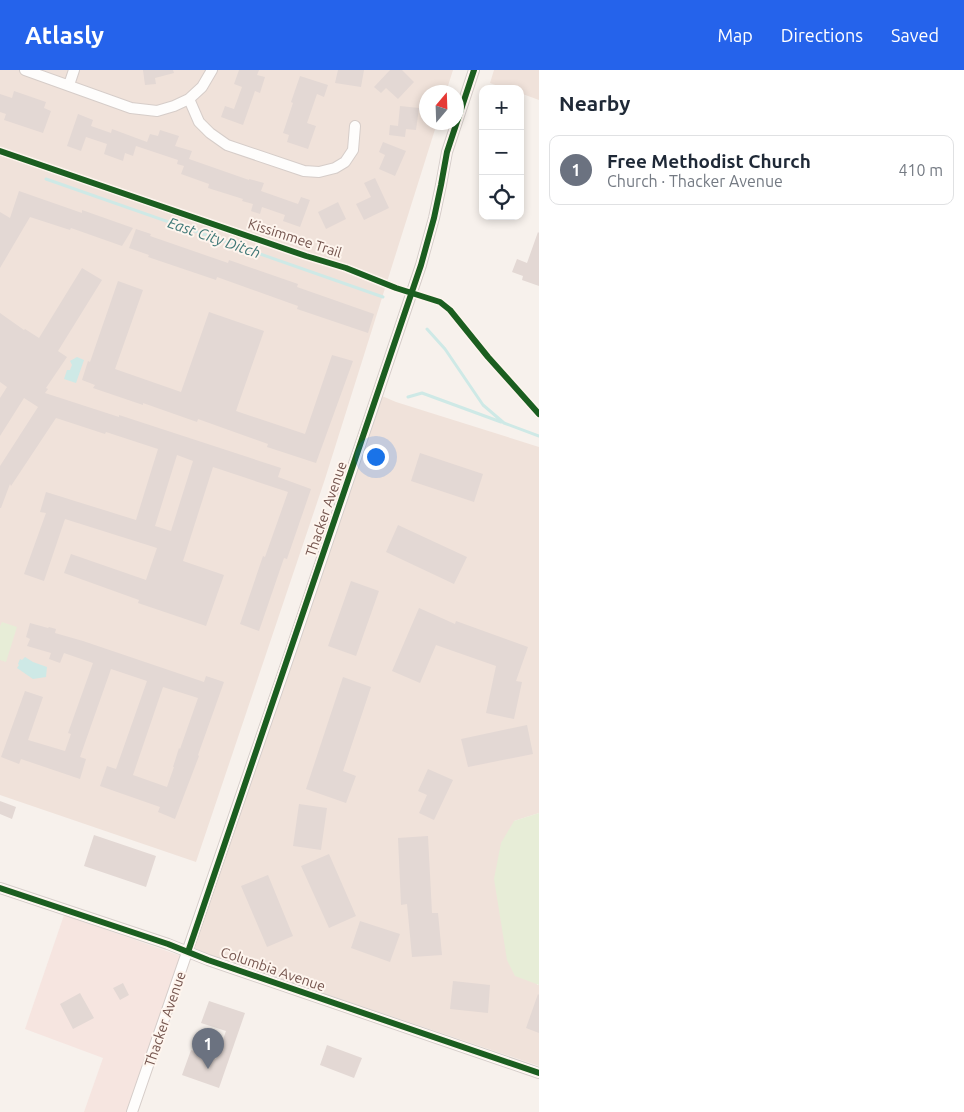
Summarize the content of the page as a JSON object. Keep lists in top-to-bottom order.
{
  "streets": {
    "street": ["Thacker Avenue", "Columbia Avenue"],
    "cycle path": ["Kissimmee Trail"]
  },
  "crossings": [
    ["Thacker Avenue", "Columbia Avenue"]
  ],
  "water": ["East City Ditch"],
  "north": "top",
  "page": {
    "header": "Atlasly",
    "nav": ["Map", "Directions", "Saved"],
    "heading": "Nearby",
    "map_buttons": ["+", "−"],
    "list": [
      {
        "mark": "1",
        "name": "Free Methodist Church",
        "note": "Church · Thacker Avenue",
        "value": "410 m"
      }
    ],
    "pins": "1"
  }
}
